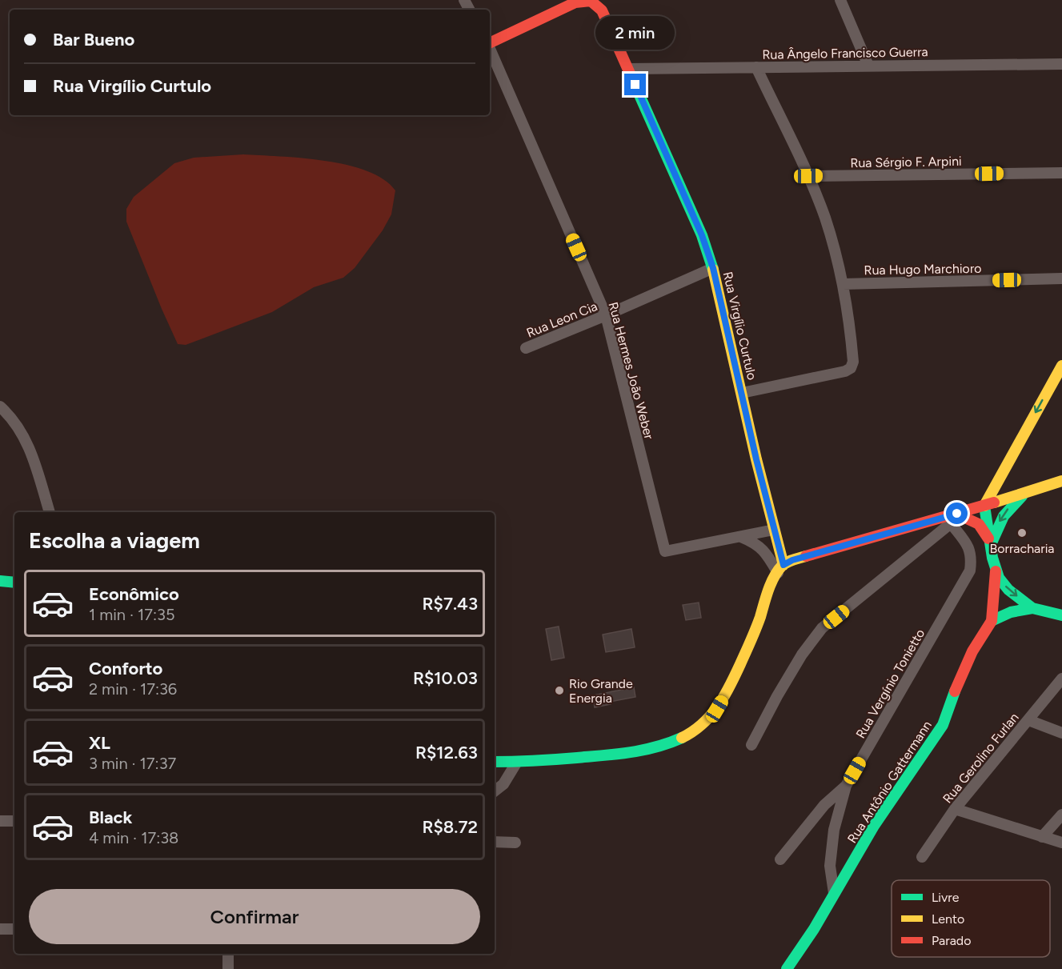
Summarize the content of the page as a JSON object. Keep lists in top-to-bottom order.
{
  "streets": {
    "street": [
      "Rua Ângelo Francisco Guerra",
      "Rua Sérgio F. Arpini",
      "Rua Hugo Marchioro",
      "Rua Leon Cia",
      "Rua Virgílio Curtulo",
      "Rua Hermes João Weber",
      "Rua Vergínio Tonietto",
      "Rua Gerolino Furlan",
      "Rua Antônio Gattermann"
    ]
  },
  "crossings": [
    ["Rua Ângelo Francisco Guerra", "Rua Virgílio Curtulo"],
    ["Rua Leon Cia", "Rua Virgílio Curtulo"],
    ["Rua Leon Cia", "Rua Hermes João Weber"],
    ["Rua Vergínio Tonietto", "Rua Antônio Gattermann"]
  ],
  "places": ["Borracharia", "Rio Grande Energia"],
  "legend": ["Livre", "Lento", "Parado"],
  "page": {
    "banner": ["Bar Bueno", "Rua Virgílio Curtulo"],
    "bubble": "2 min",
    "heading": "Escolha a viagem",
    "list": [
      {
        "name": "Econômico",
        "note": "1 min · 17:35",
        "value": "R$7.43"
      },
      {
        "name": "Conforto",
        "note": "2 min · 17:36",
        "value": "R$10.03"
      },
      {
        "name": "XL",
        "note": "3 min · 17:37",
        "value": "R$12.63"
      },
      {
        "name": "Black",
        "note": "4 min · 17:38",
        "value": "R$8.72"
      }
    ],
    "buttons": "Confirmar"
  }
}
